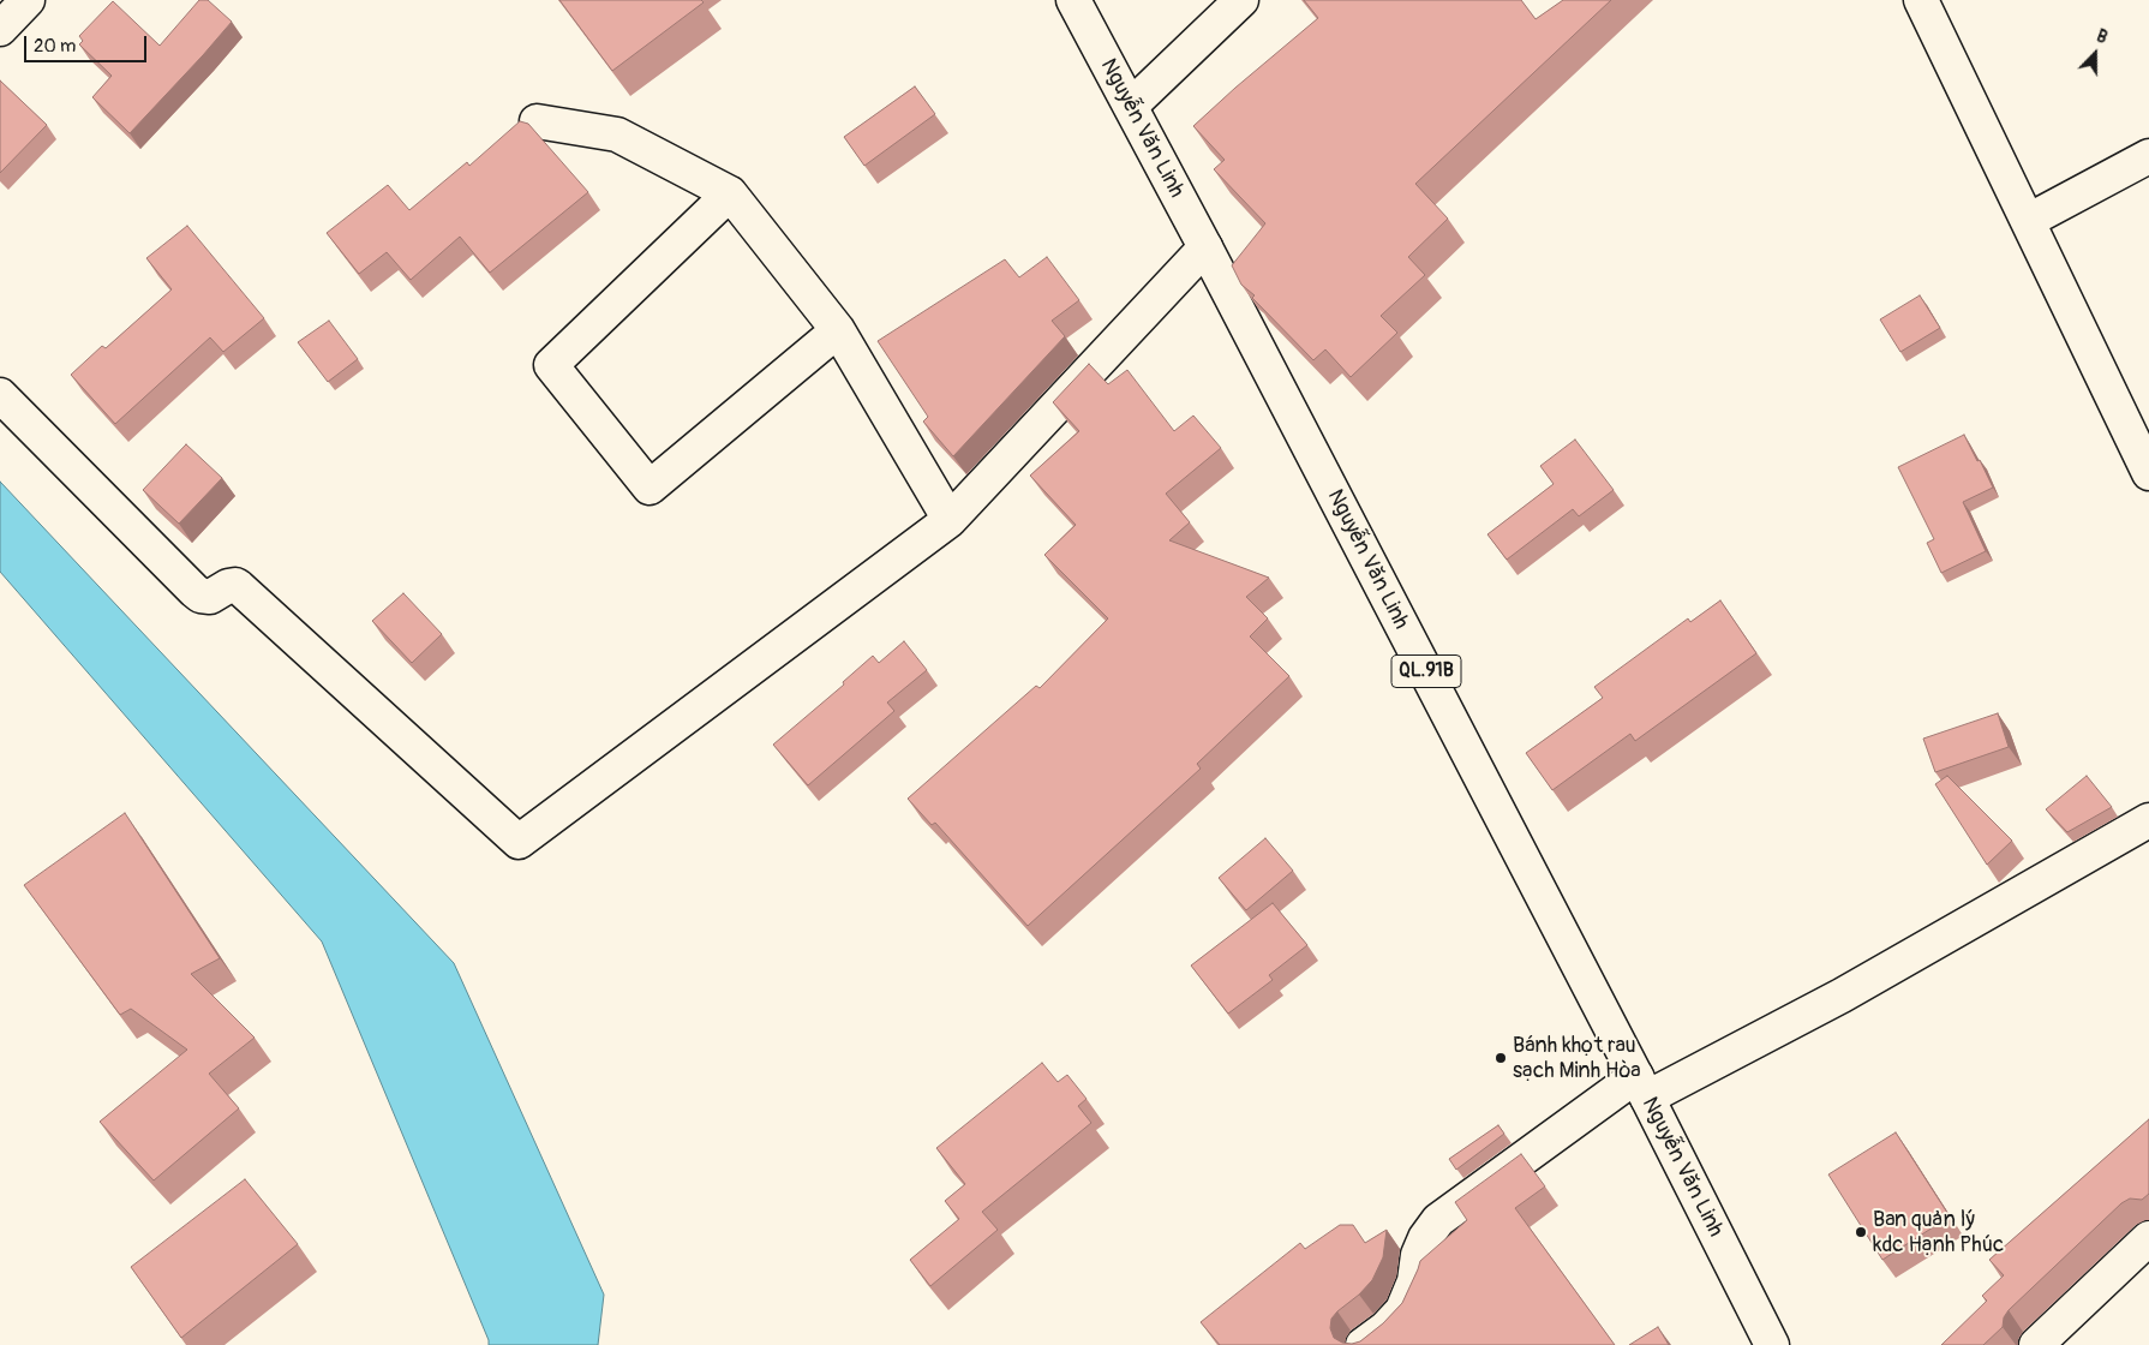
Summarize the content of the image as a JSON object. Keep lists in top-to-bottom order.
{
  "streets": {
    "main road": ["Nguyễn Văn Linh", "QL.91B"]
  },
  "places": ["Bánh khọt rau sạch Minh Hòa", "Ban quản lý kdc Hạnh Phúc"],
  "scale_bar": "20 m",
  "north": "top"
}
